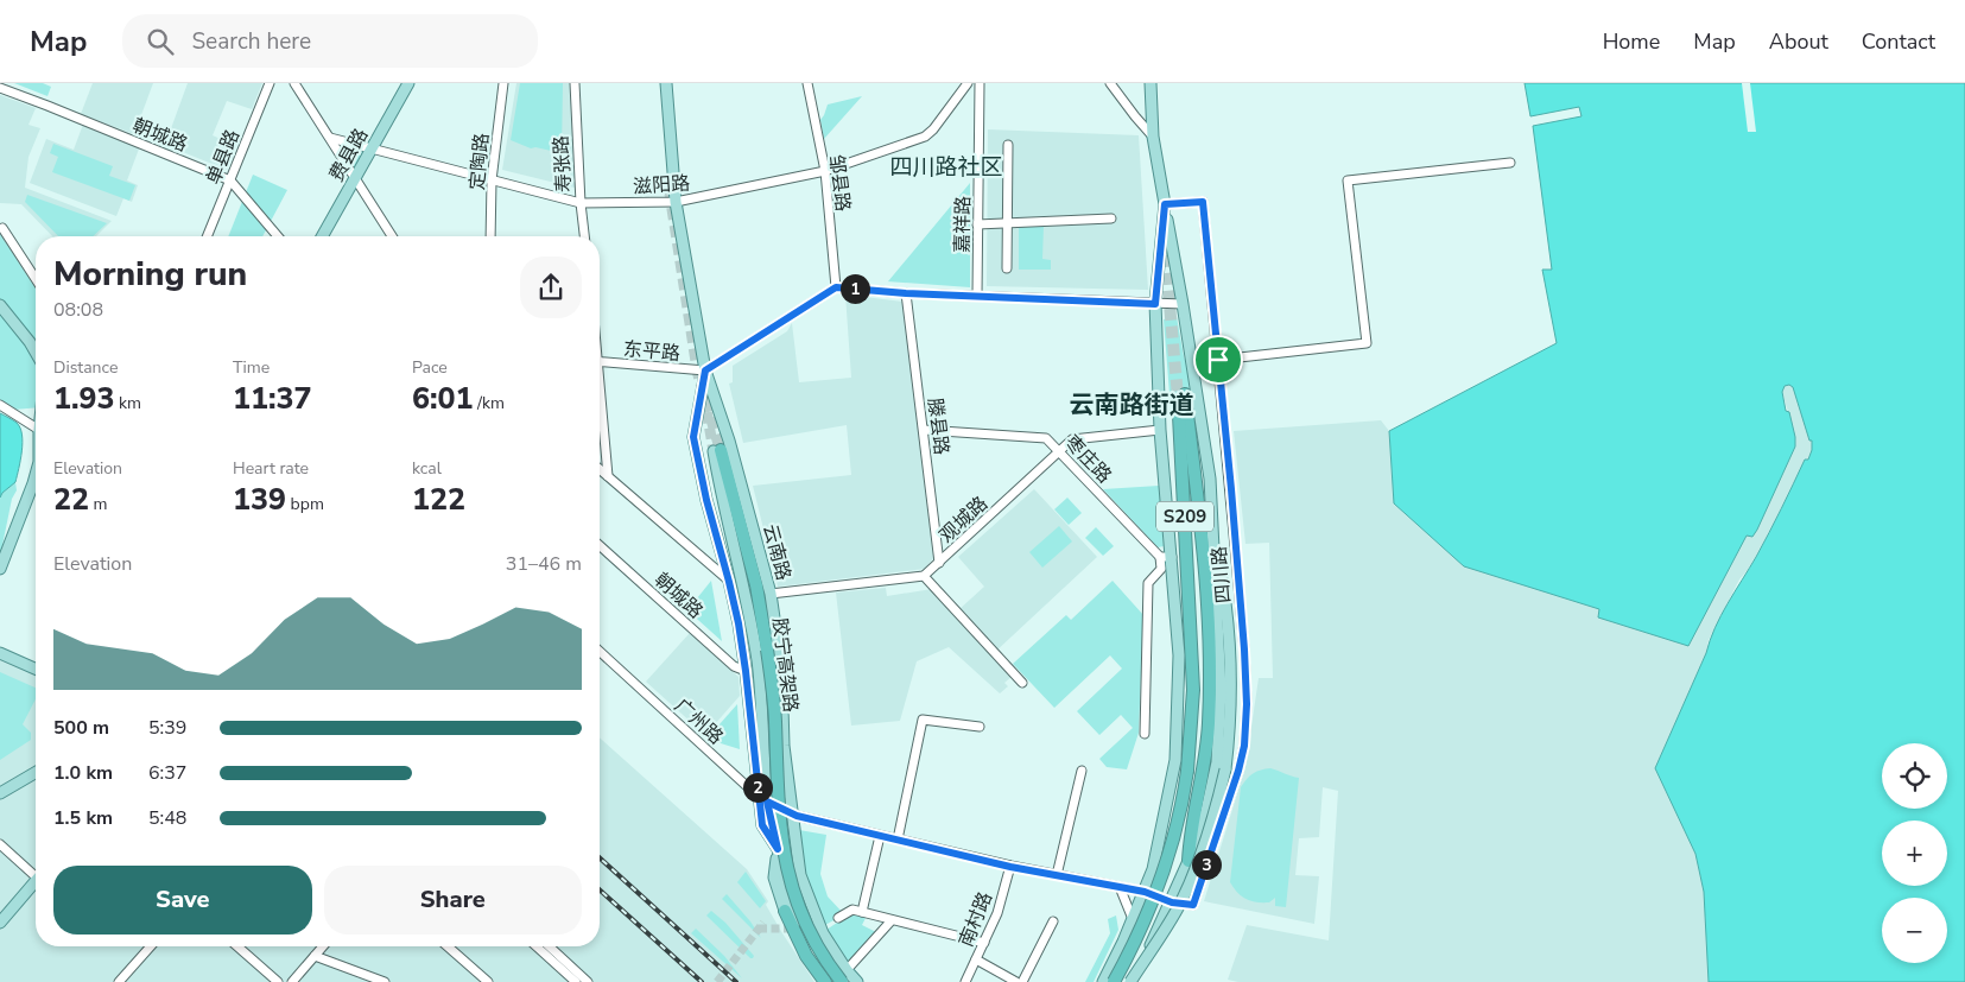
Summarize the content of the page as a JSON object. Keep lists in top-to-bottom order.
{
  "streets": {
    "highway": ["S209", "胶宁高架路"],
    "main road": ["费县路", "云南路", "四川路"],
    "street": [
      "朝城路",
      "单县路",
      "定陶路",
      "寿张路",
      "邹县路",
      "滋阳路",
      "嘉祥路",
      "东平路",
      "滕县路",
      "枣庄路",
      "观城路",
      "广州路",
      "南村路"
    ]
  },
  "crossings": [
    ["朝城路", "单县路"],
    ["朝城路", "云南路"],
    ["费县路", "滋阳路"],
    ["定陶路", "滋阳路"],
    ["寿张路", "滋阳路"],
    ["邹县路", "滋阳路"],
    ["邹县路", "东平路"],
    ["滋阳路", "云南路"],
    ["东平路", "云南路"],
    ["滕县路", "枣庄路"],
    ["滕县路", "观城路"],
    ["枣庄路", "观城路"],
    ["S209", "四川路"],
    ["云南路", "胶宁高架路"],
    ["云南路", "广州路"],
    ["四川路", "广州路"],
    ["广州路", "南村路"]
  ],
  "districts": ["四川路社区", "云南路街道"],
  "page": {
    "header": "Map",
    "search": "Search here",
    "nav": [
      "Home",
      "Map",
      "About",
      "Contact"
    ],
    "heading": ["Morning run", "08:08"],
    "pins": ["1", "2", "3"],
    "stats": [
      ["Distance", "1.93 km"],
      ["Time", "11:37"],
      ["Pace", "6:01 /km"],
      ["Elevation", "22 m"],
      ["Heart rate", "139 bpm"],
      ["kcal", "122"]
    ],
    "chart": ["Elevation", "31–46 m"],
    "list": [
      {
        "name": "500 m",
        "note": "5:39"
      },
      {
        "name": "1.0 km",
        "note": "6:37"
      },
      {
        "name": "1.5 km",
        "note": "5:48"
      }
    ],
    "map_buttons": ["+", "−"],
    "buttons": ["Save", "Share"]
  }
}
